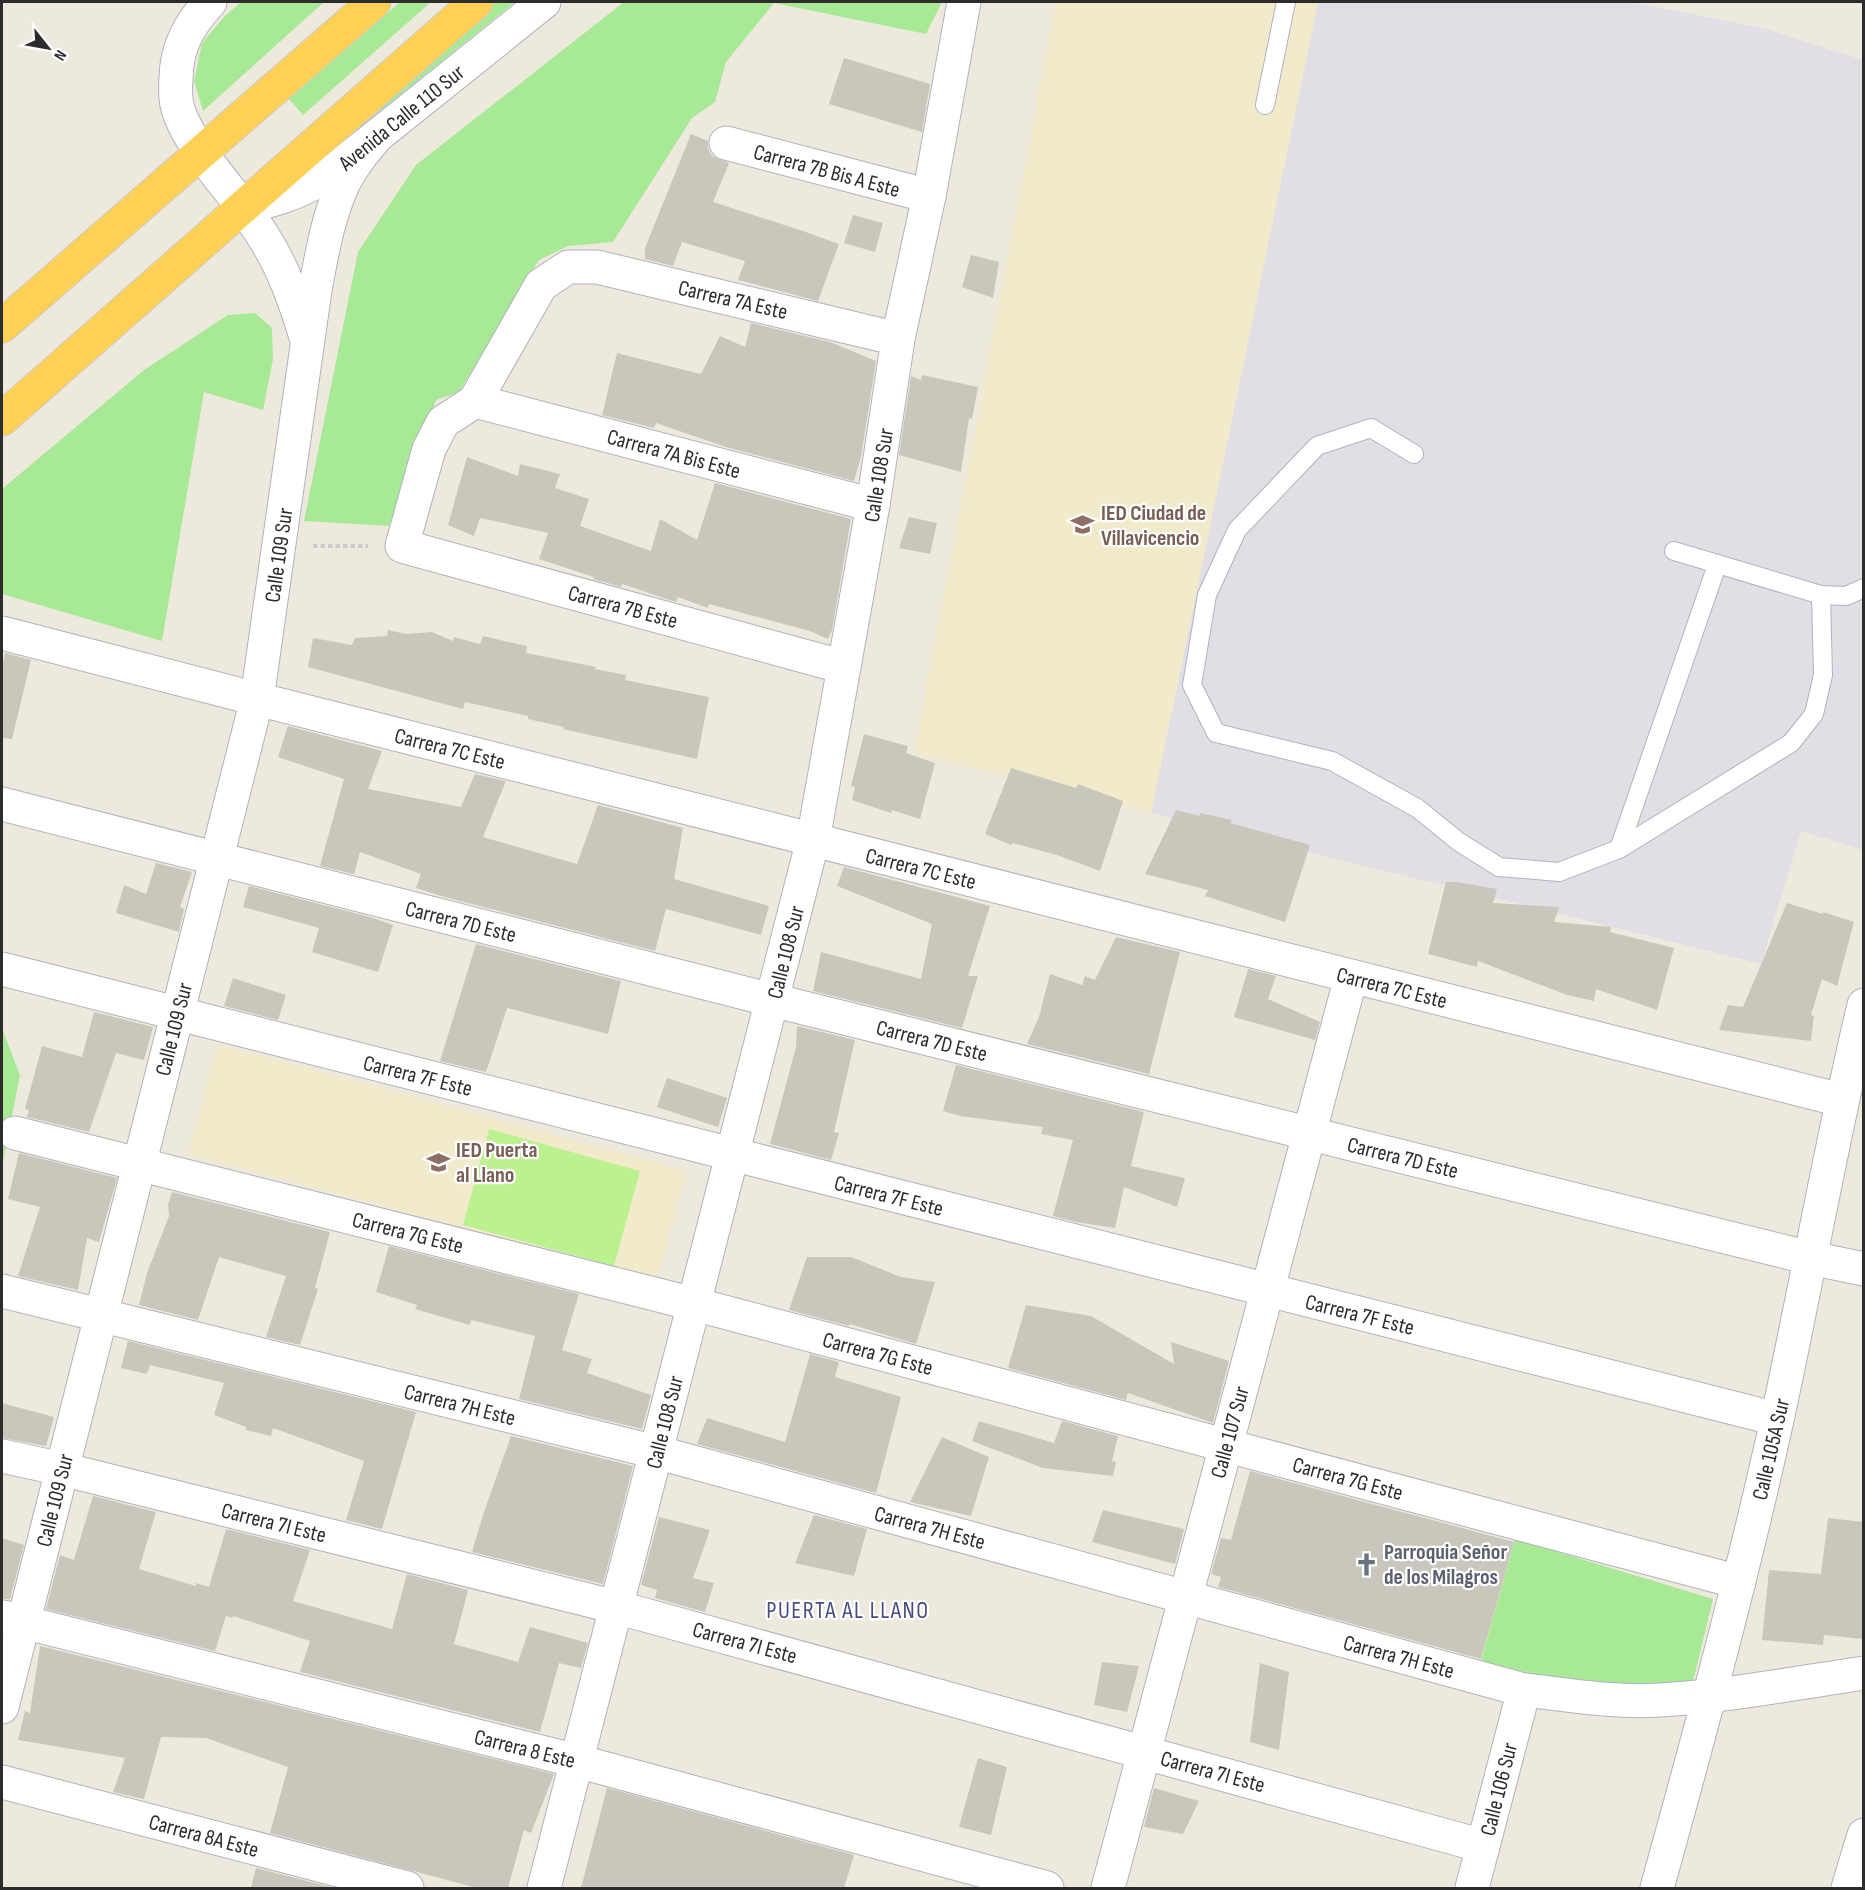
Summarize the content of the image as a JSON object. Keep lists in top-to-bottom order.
{
  "streets": {
    "highway": ["Avenida Calle 110 Sur"],
    "street": [
      "Carrera 7B Bis A Este",
      "Carrera 7A Este",
      "Carrera 7A Bis Este",
      "Calle 108 Sur",
      "Calle 109 Sur",
      "Carrera 7B Este",
      "Carrera 7C Este",
      "Carrera 7D Este",
      "Carrera 7F Este",
      "Carrera 7G Este",
      "Carrera 7H Este",
      "Calle 107 Sur",
      "Calle 105A Sur",
      "Carrera 7I Este",
      "Carrera 8 Este",
      "Calle 106 Sur",
      "Carrera 8A Este"
    ]
  },
  "crossings": [
    ["Avenida Calle 110 Sur", "Calle 109 Sur"],
    ["Carrera 7B Bis A Este", "Calle 108 Sur"],
    ["Carrera 7A Este", "Carrera 7A Bis Este"],
    ["Carrera 7A Este", "Calle 108 Sur"],
    ["Carrera 7A Bis Este", "Calle 108 Sur"],
    ["Calle 108 Sur", "Carrera 7B Este"],
    ["Calle 108 Sur", "Carrera 7C Este"],
    ["Calle 108 Sur", "Carrera 7D Este"],
    ["Calle 108 Sur", "Carrera 7F Este"],
    ["Calle 108 Sur", "Carrera 7G Este"],
    ["Calle 108 Sur", "Carrera 7H Este"],
    ["Calle 108 Sur", "Carrera 7I Este"],
    ["Calle 108 Sur", "Carrera 8 Este"],
    ["Calle 109 Sur", "Carrera 7C Este"],
    ["Calle 109 Sur", "Carrera 7D Este"],
    ["Calle 109 Sur", "Carrera 7F Este"],
    ["Calle 109 Sur", "Carrera 7G Este"],
    ["Calle 109 Sur", "Carrera 7H Este"],
    ["Calle 109 Sur", "Carrera 7I Este"],
    ["Calle 109 Sur", "Carrera 8 Este"],
    ["Carrera 7C Este", "Calle 107 Sur"],
    ["Carrera 7C Este", "Calle 105A Sur"],
    ["Carrera 7D Este", "Calle 107 Sur"],
    ["Carrera 7D Este", "Calle 105A Sur"],
    ["Carrera 7F Este", "Calle 107 Sur"],
    ["Carrera 7F Este", "Calle 105A Sur"],
    ["Carrera 7G Este", "Calle 107 Sur"],
    ["Carrera 7G Este", "Calle 105A Sur"],
    ["Carrera 7H Este", "Calle 107 Sur"],
    ["Carrera 7H Este", "Calle 105A Sur"],
    ["Carrera 7H Este", "Calle 106 Sur"],
    ["Calle 107 Sur", "Carrera 7I Este"],
    ["Carrera 7I Este", "Calle 106 Sur"]
  ],
  "districts": ["PUERTA AL LLANO"],
  "places": {
    "school or university": ["IED Ciudad de Villavicencio", "IED Puerta al Llano"],
    "church": ["Parroquia Señor de los Milagros"]
  },
  "north": "bottom right"
}
